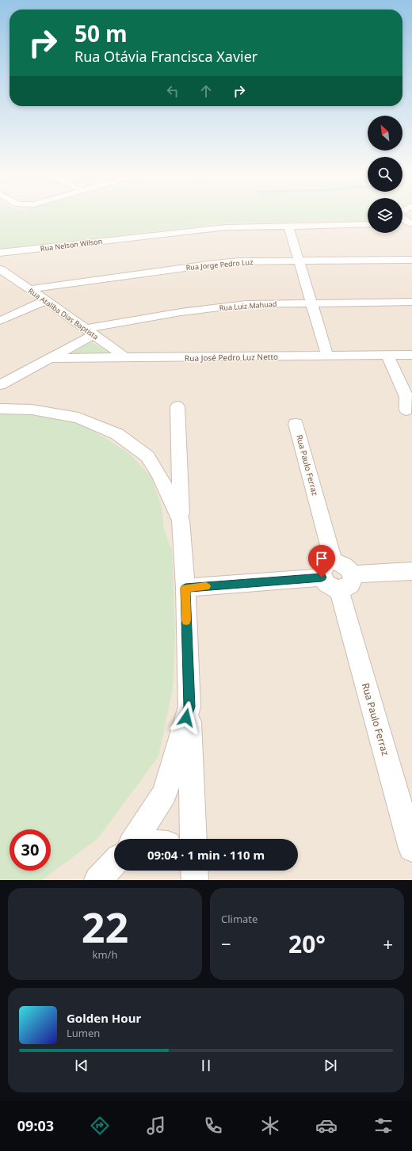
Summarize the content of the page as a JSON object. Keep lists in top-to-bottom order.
{
  "streets": {
    "street": [
      "Rua Nelson Wilson",
      "Rua Jorge Pedro Luz",
      "Rua Luiz Mahuad",
      "Rua Ataliba Dias Baptista",
      "Rua José Pedro Luz Netto",
      "Rua Paulo Ferraz"
    ]
  },
  "crossings": [
    ["Rua Jorge Pedro Luz", "Rua Ataliba Dias Baptista"],
    ["Rua Luiz Mahuad", "Rua Ataliba Dias Baptista"],
    ["Rua Luiz Mahuad", "Rua José Pedro Luz Netto"],
    ["Rua Ataliba Dias Baptista", "Rua José Pedro Luz Netto"]
  ],
  "north": "top left",
  "page": {
    "turn": ["50 m", "Rua Otávia Francisca Xavier"],
    "limit": "30",
    "trip": "09:04 · 1 min · 110 m",
    "tile": [
      ["22", "km/h"],
      "Climate"
    ],
    "heat": ["−", "20°", "+"],
    "song": ["Golden Hour", "Lumen"],
    "tabs": "09:03"
  }
}
